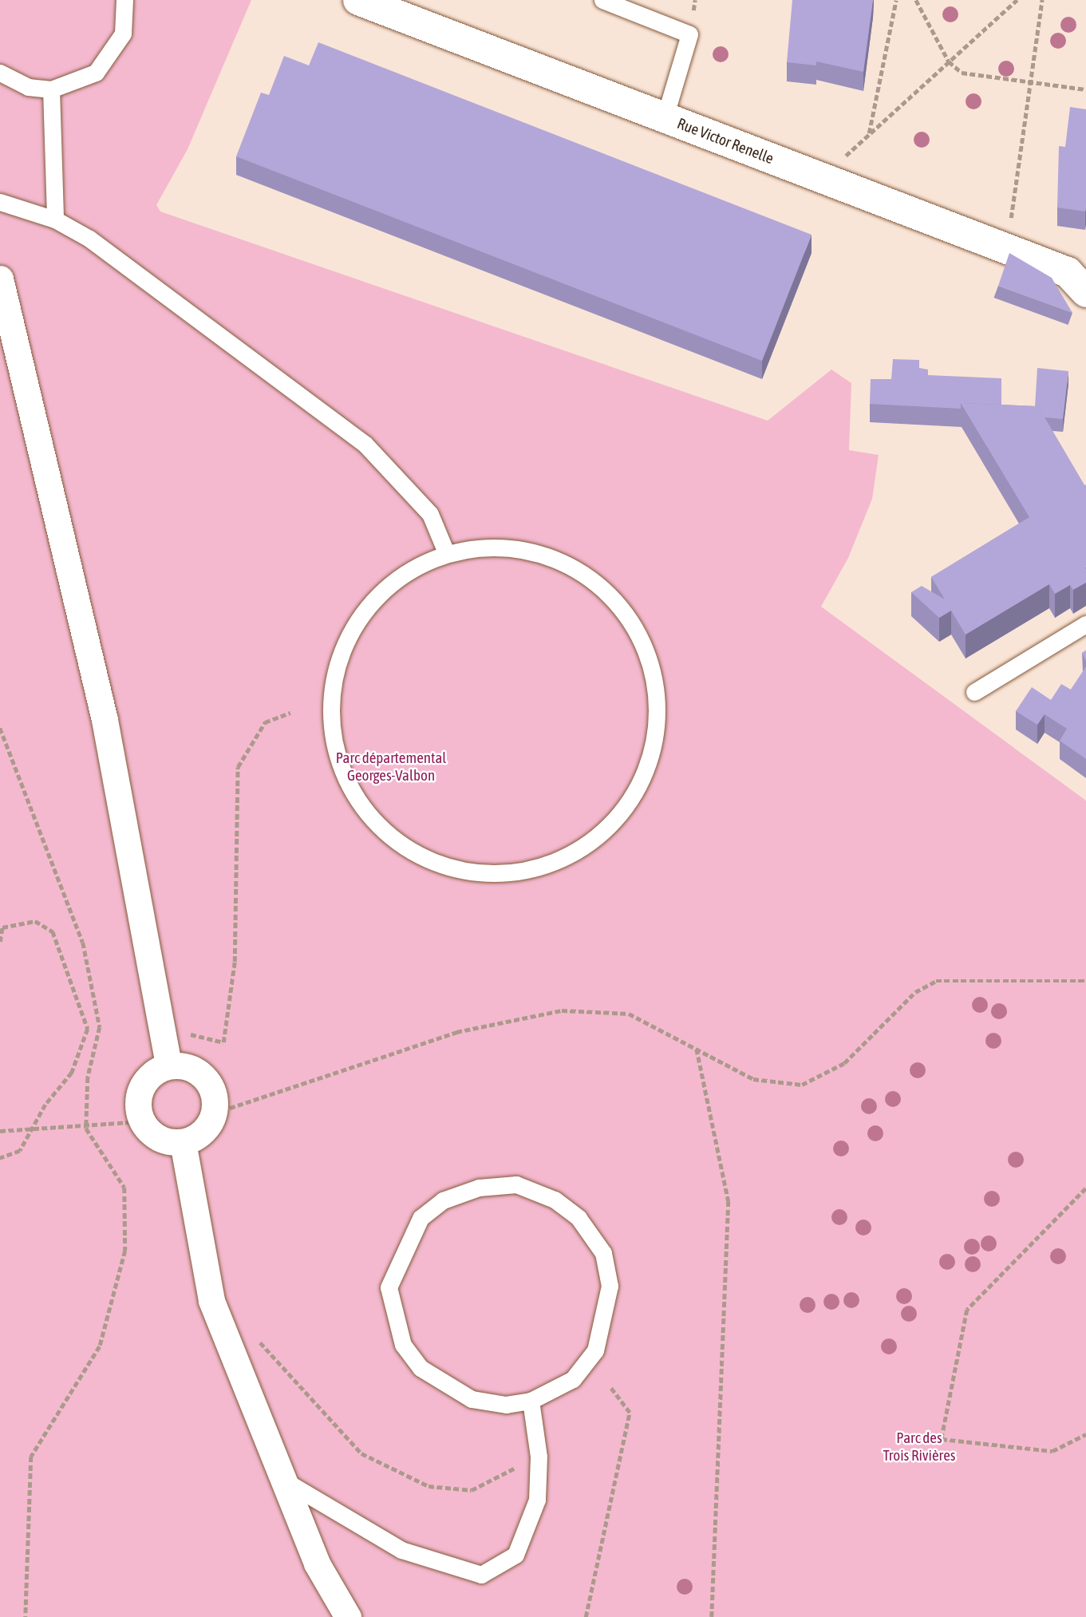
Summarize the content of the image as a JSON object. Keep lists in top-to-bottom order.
{
  "streets": {
    "street": ["Rue Victor Renelle"]
  },
  "parks": ["Parc départemental Georges-Valbon", "Parc des Trois Rivières"]
}
